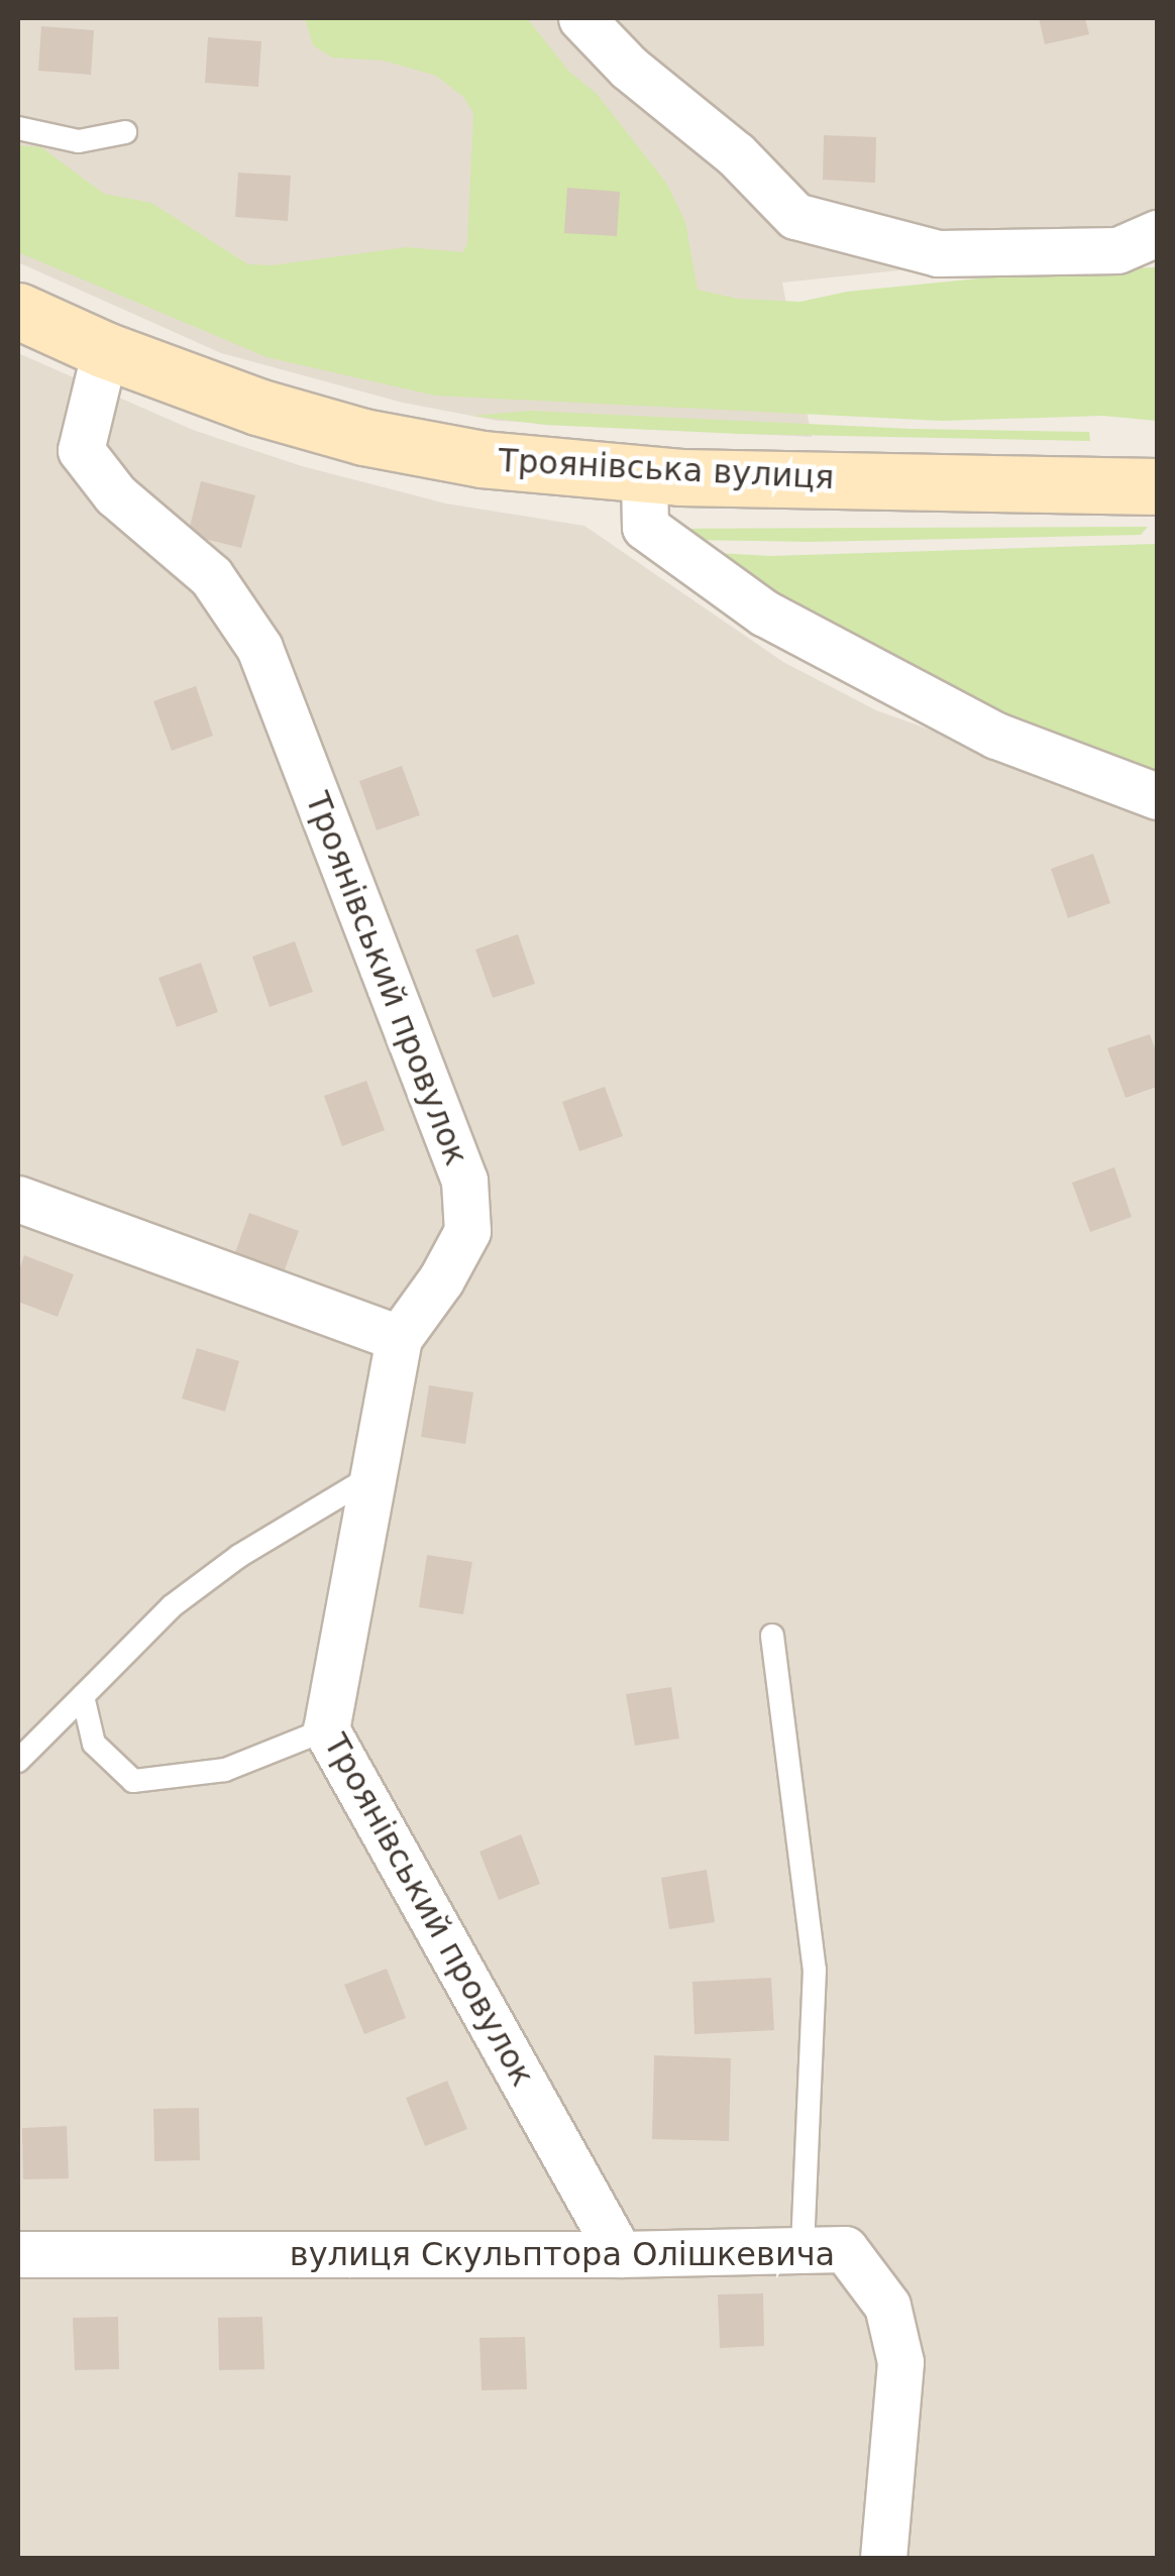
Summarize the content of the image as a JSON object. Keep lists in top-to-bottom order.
{
  "streets": {
    "street": ["Троянівська вулиця", "Троянівський провулок", "вулиця Скульптора Олішкевича"]
  },
  "crossings": [
    ["Троянівська вулиця", "Троянівський провулок"],
    ["Троянівський провулок", "вулиця Скульптора Олішкевича"]
  ]
}
